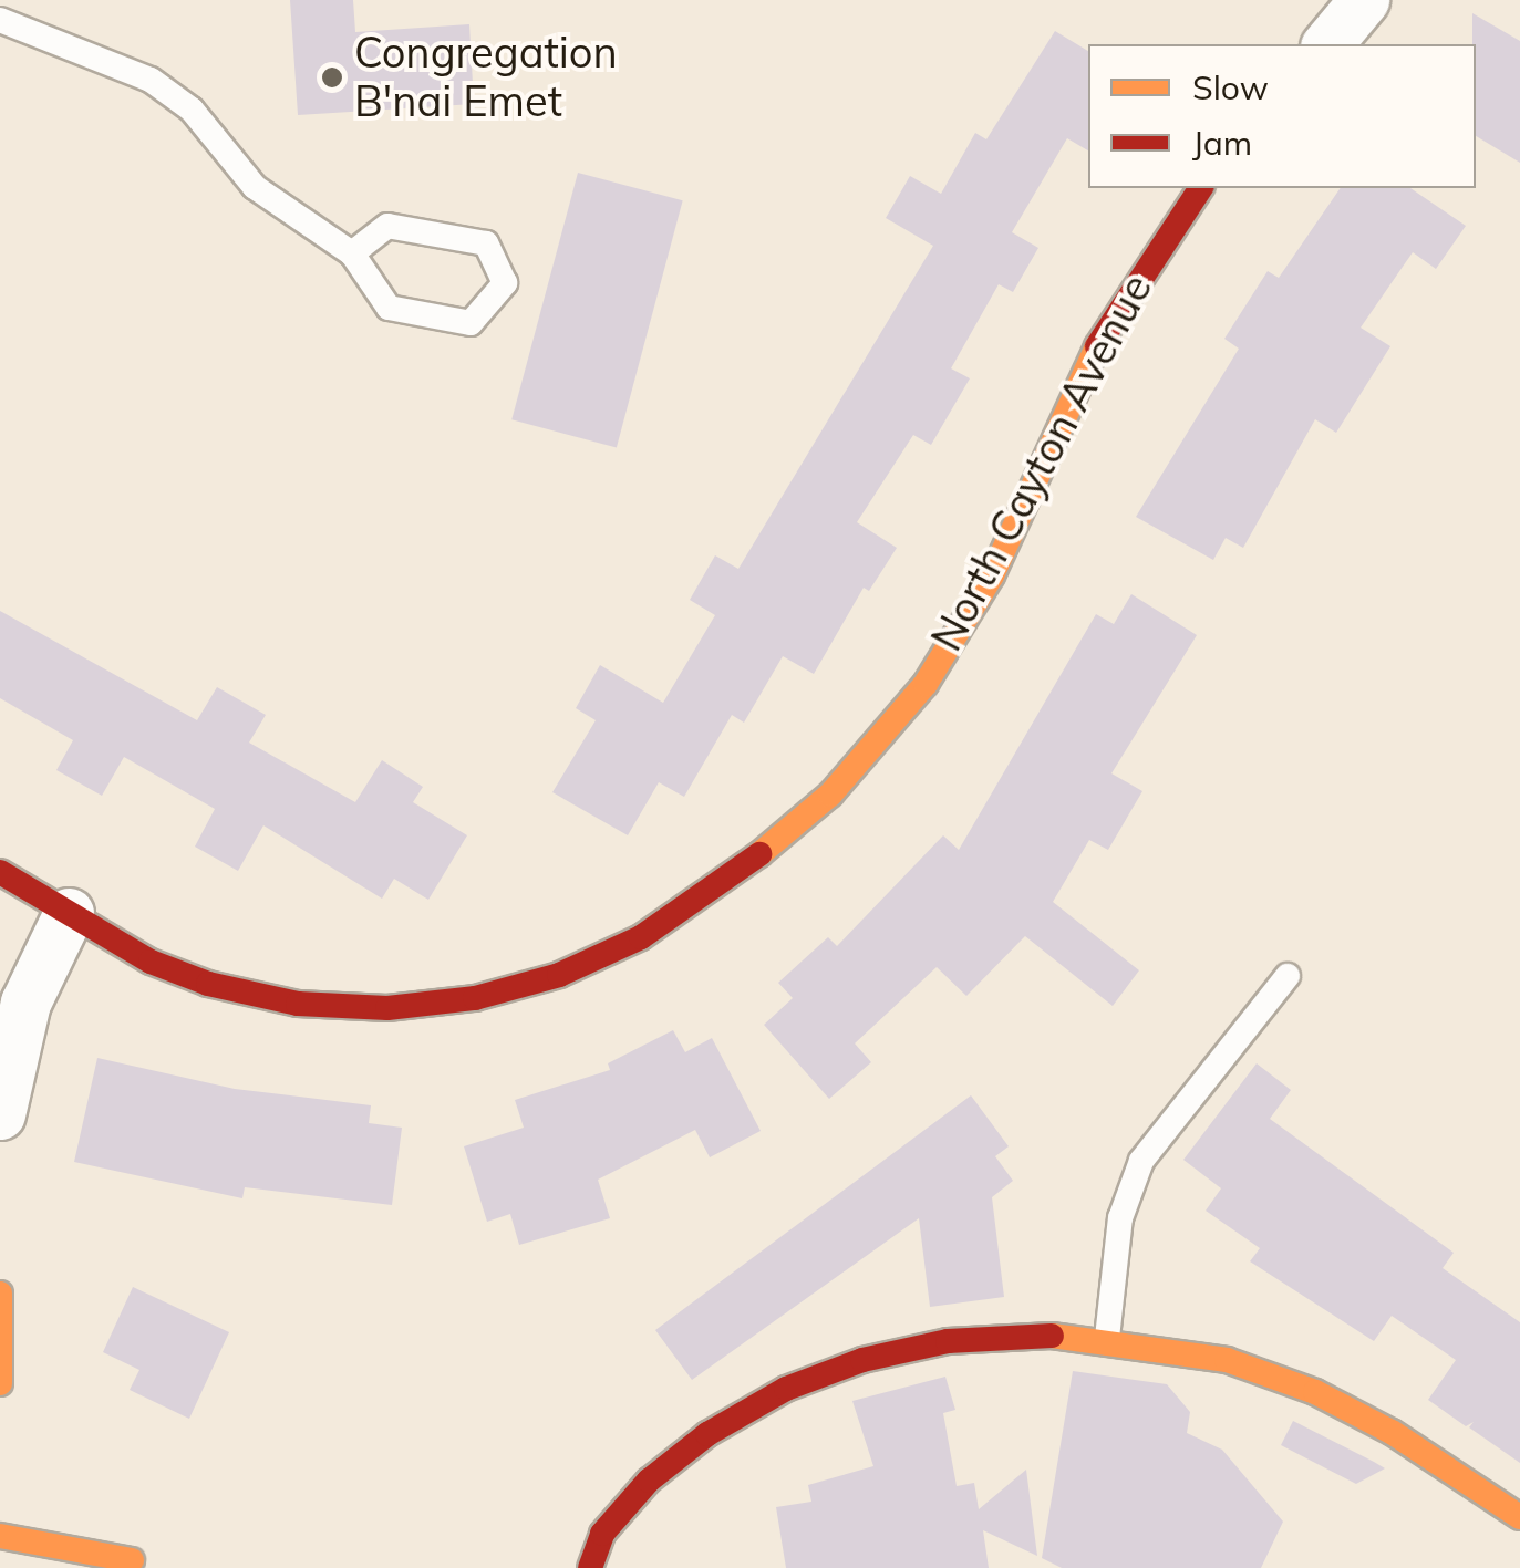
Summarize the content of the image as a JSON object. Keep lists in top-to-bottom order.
{
  "streets": {
    "street": ["North Cayton Avenue"]
  },
  "places": ["Congregation B'nai Emet"],
  "legend": ["Slow", "Jam"]
}
